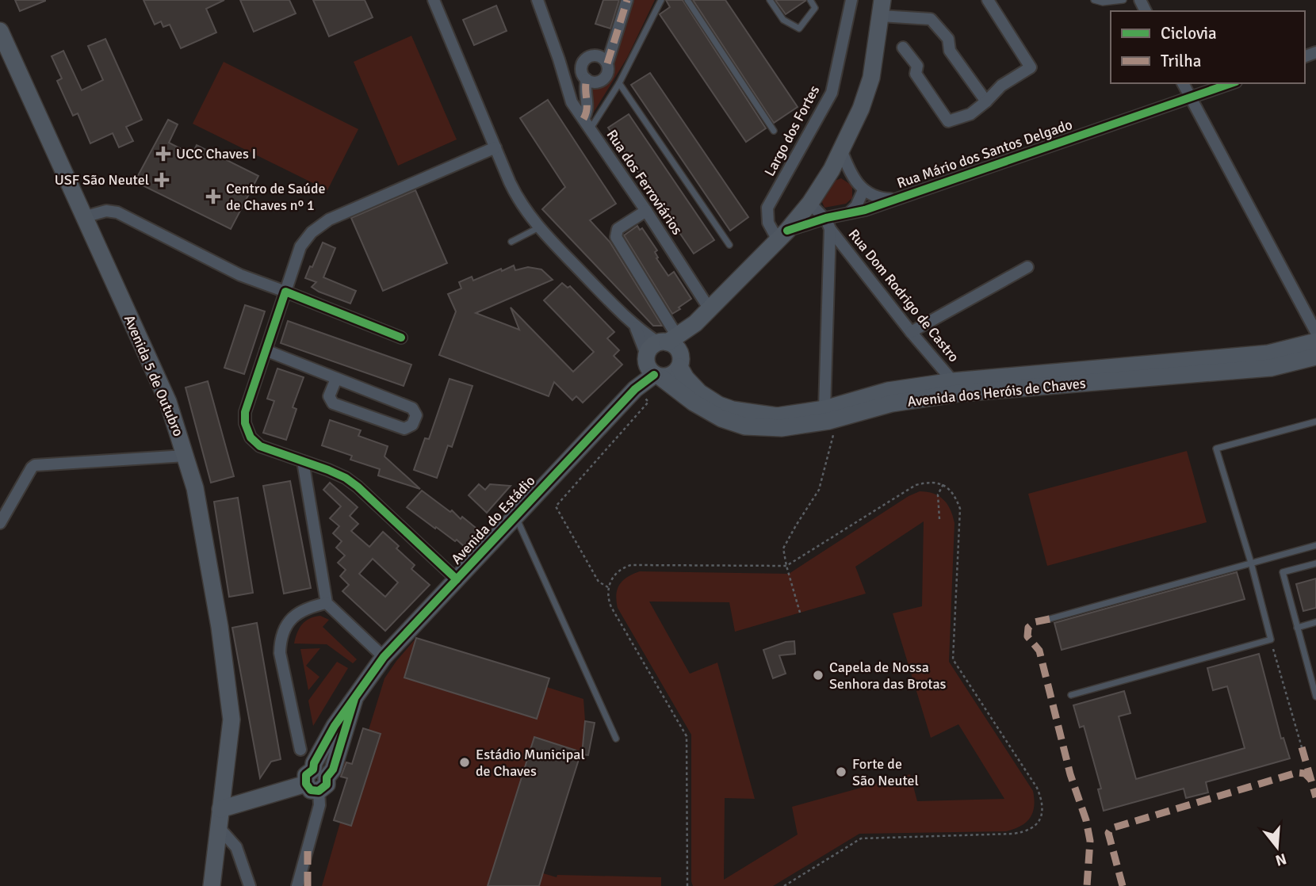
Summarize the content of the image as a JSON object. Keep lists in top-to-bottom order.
{
  "streets": {
    "main road": ["Avenida 5 de Outubro", "Avenida dos Heróis de Chaves", "Avenida do Estádio"],
    "street": [
      "Largo dos Fortes",
      "Rua Mário dos Santos Delgado",
      "Rua dos Ferroviários",
      "Rua Dom Rodrigo de Castro"
    ]
  },
  "crossings": [
    ["Largo dos Fortes", "Rua Mário dos Santos Delgado"],
    ["Rua Dom Rodrigo de Castro", "Avenida dos Heróis de Chaves"],
    ["Avenida dos Heróis de Chaves", "Avenida do Estádio"]
  ],
  "places": {
    "health": ["UCC Chaves I", "USF São Neutel", "Centro de Saúde de Chaves nº 1"],
    "other": ["Capela de Nossa Senhora das Brotas", "Estádio Municipal de Chaves", "Forte de São Neutel"]
  },
  "legend": ["Ciclovia", "Trilha"],
  "north": "bottom"
}
